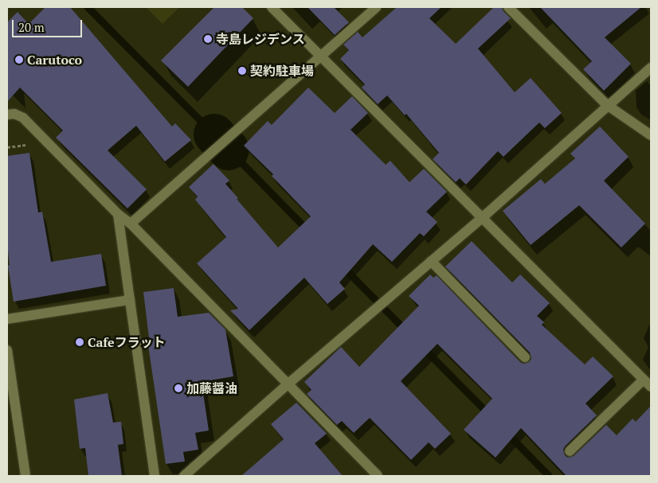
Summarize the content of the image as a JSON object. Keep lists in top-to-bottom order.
{
  "places": [
    "寺島レジデンス",
    "Carutoco",
    "契約駐車場",
    "Cafeフラット",
    "加藤醤油"
  ],
  "scale_bar": "20 m"
}
